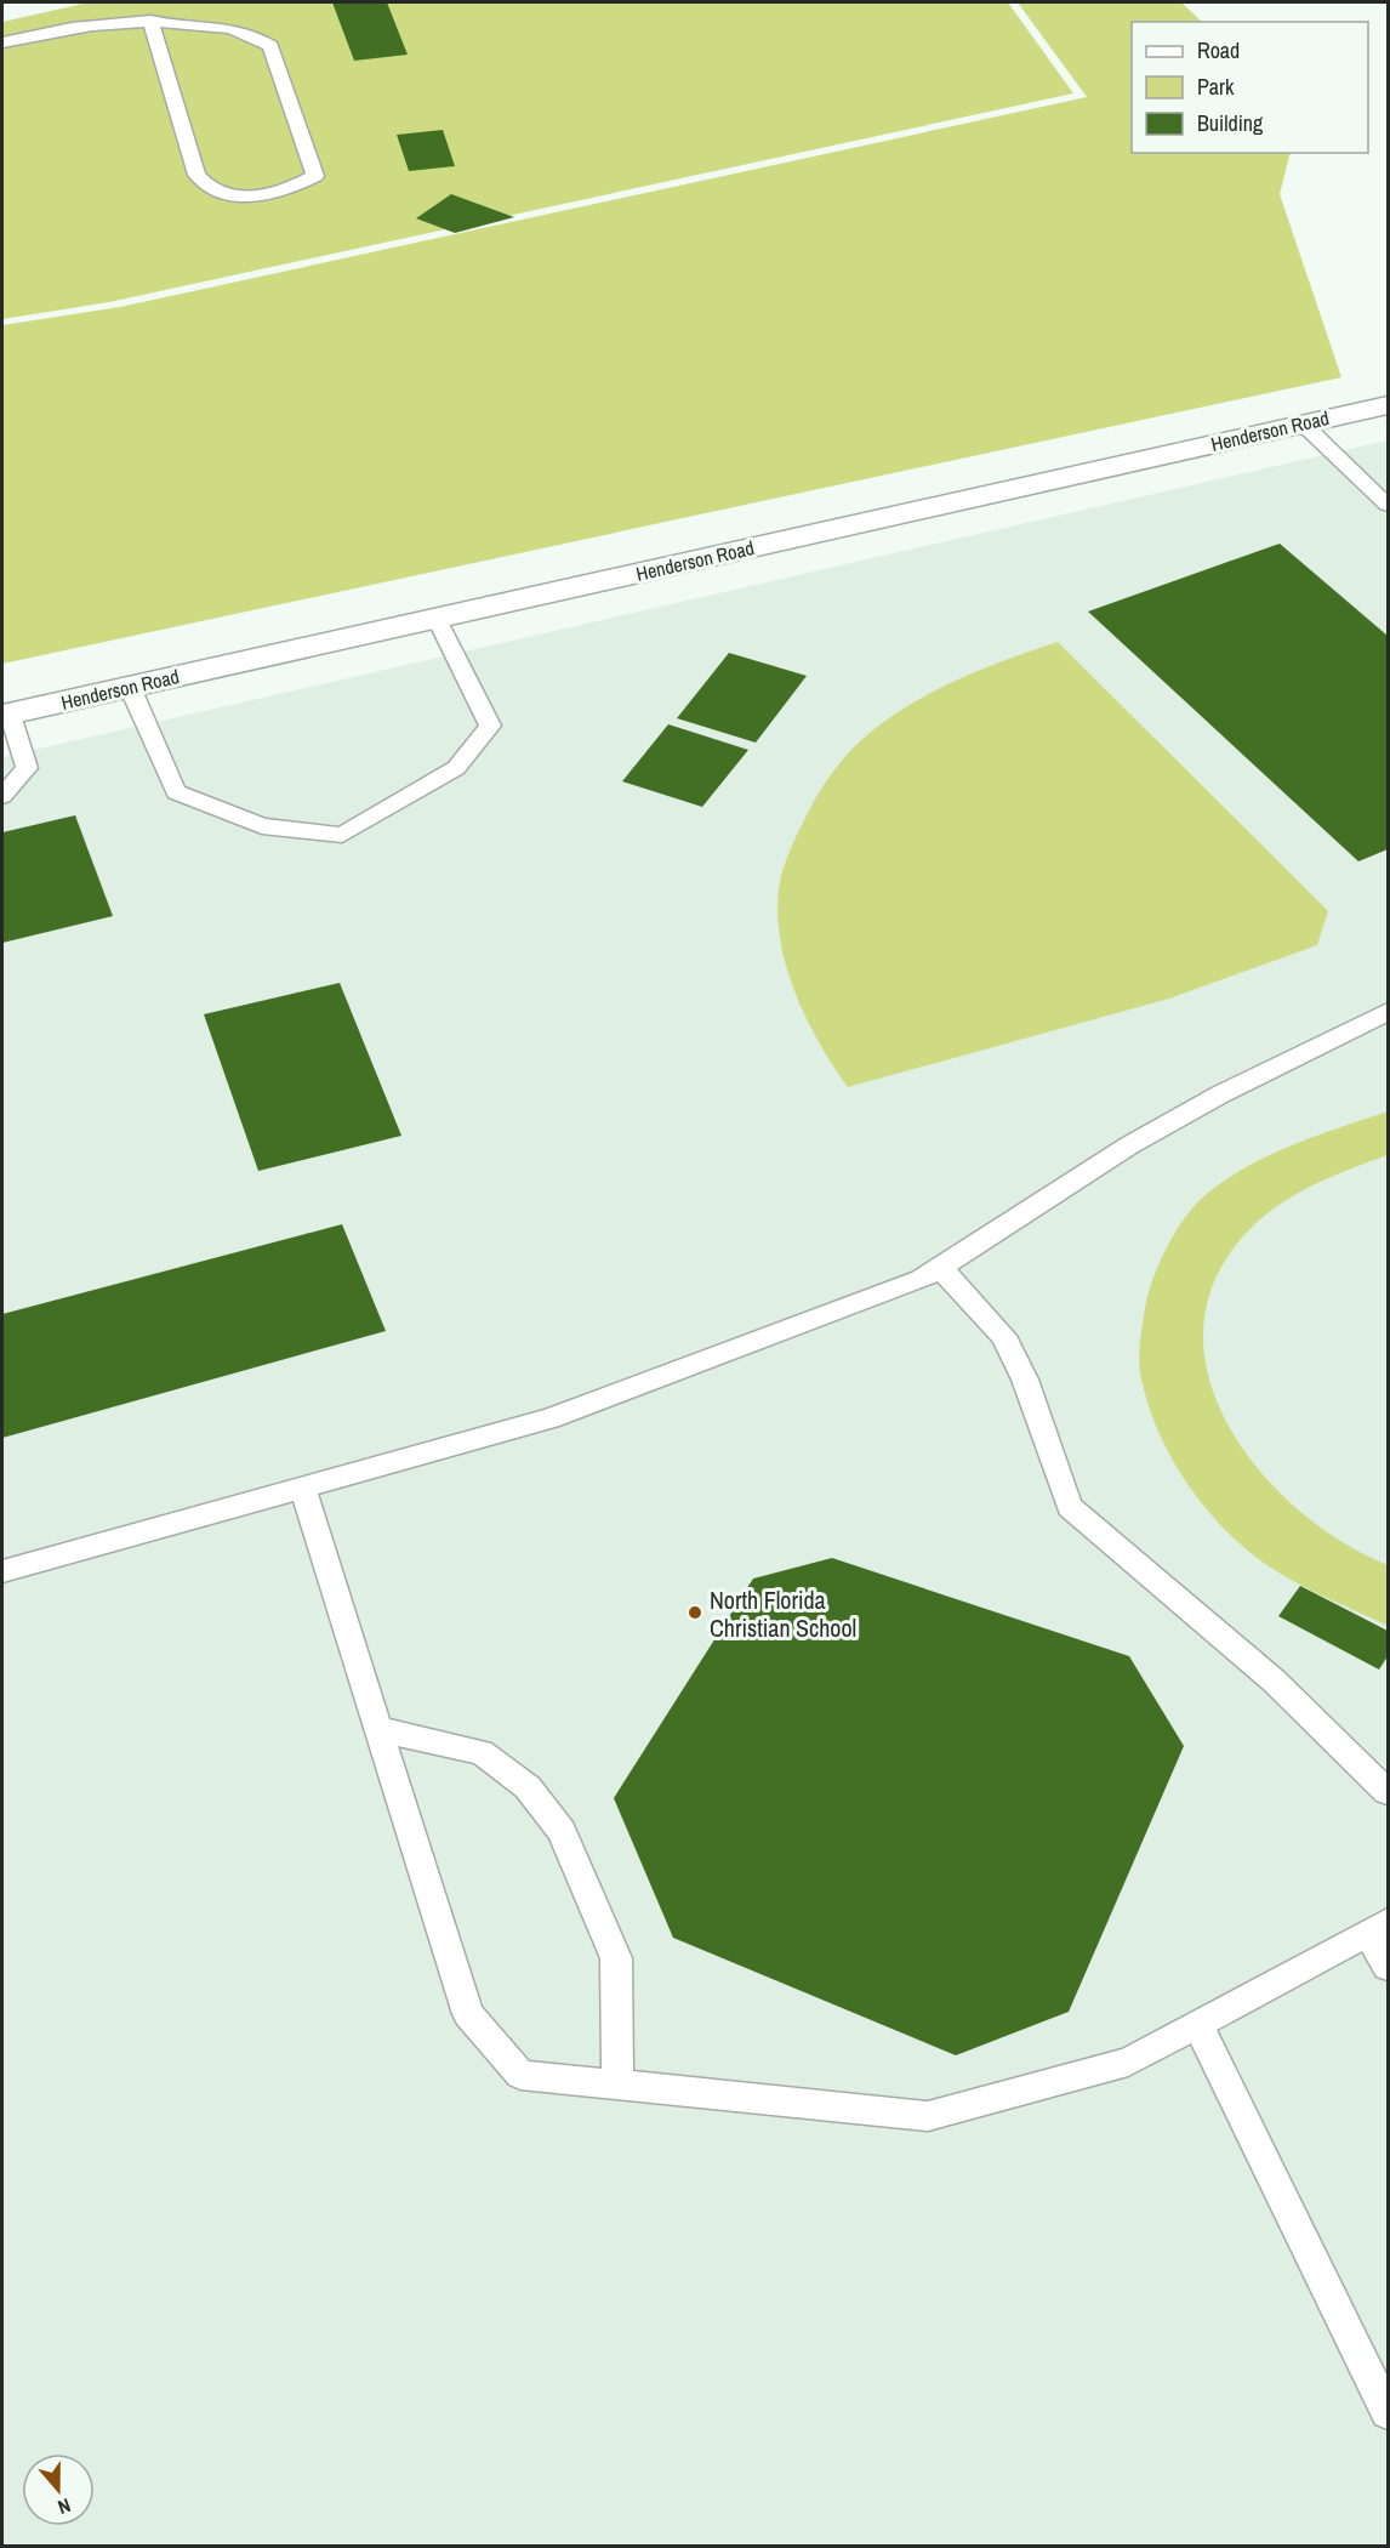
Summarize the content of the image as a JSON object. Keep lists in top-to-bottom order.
{
  "streets": {
    "street": ["Henderson Road"]
  },
  "places": ["North Florida Christian School"],
  "legend": ["Road", "Park", "Building"],
  "north": "bottom"
}
